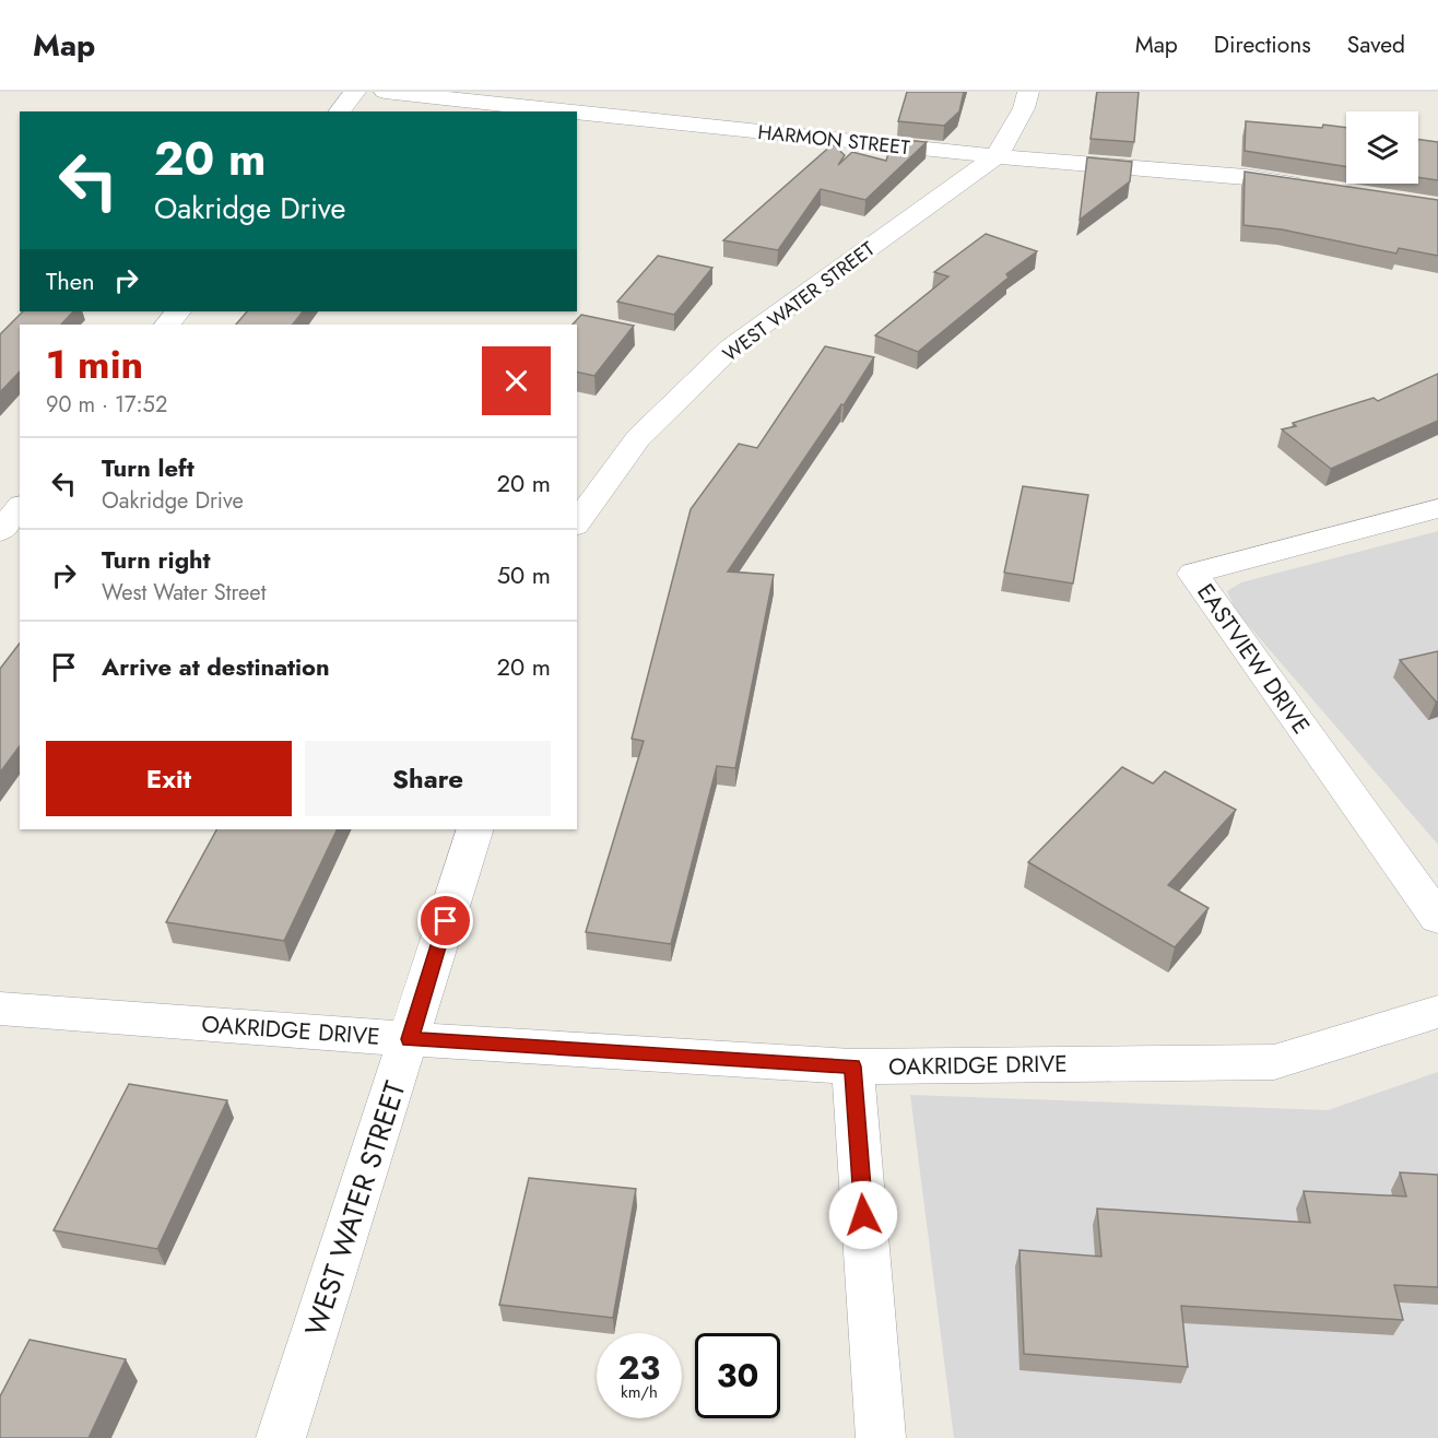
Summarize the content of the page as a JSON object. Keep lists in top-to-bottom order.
{
  "streets": {
    "street": [
      "HARMON STREET",
      "WEST WATER STREET",
      "EASTVIEW DRIVE",
      "OAKRIDGE DRIVE"
    ]
  },
  "crossings": [
    ["HARMON STREET", "WEST WATER STREET"],
    ["WEST WATER STREET", "OAKRIDGE DRIVE"]
  ],
  "page": {
    "header": "Map",
    "nav": ["Map", "Directions", "Saved"],
    "turn": ["20 m", "Oakridge Drive"],
    "then": "Then",
    "heading": ["1 min", "90 m · 17:52"],
    "list": [
      {
        "name": "Turn left",
        "note": "Oakridge Drive",
        "value": "20 m"
      },
      {
        "name": "Turn right",
        "note": "West Water Street",
        "value": "50 m"
      },
      {
        "name": "Arrive at destination",
        "value": "20 m"
      }
    ],
    "buttons": ["Exit", "Share"],
    "speed": "23 km/h",
    "limit": "30"
  }
}
